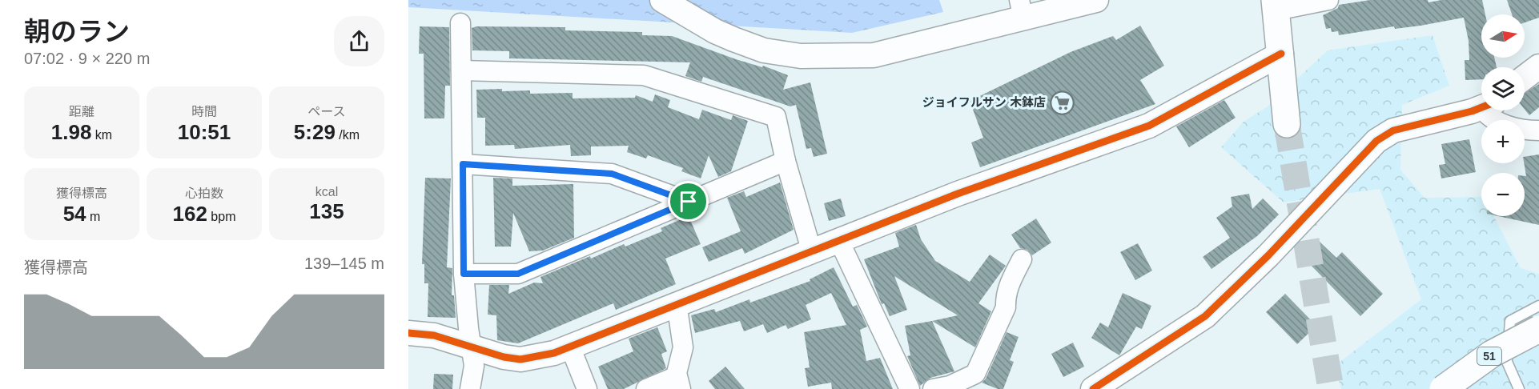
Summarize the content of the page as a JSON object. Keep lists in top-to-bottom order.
{
  "streets": {
    "main road": ["51"]
  },
  "places": {
    "supermarket": ["ジョイフルサン 木鉢店"]
  },
  "north": "right",
  "page": {
    "heading": ["朝のラン", "07:02 · 9 × 220 m"],
    "map_buttons": ["+", "−"],
    "stats": [
      ["距離", "1.98 km"],
      ["時間", "10:51"],
      ["ペース", "5:29 /km"],
      ["獲得標高", "54 m"],
      ["心拍数", "162 bpm"],
      ["kcal", "135"]
    ],
    "chart": ["獲得標高", "139–145 m"]
  }
}
